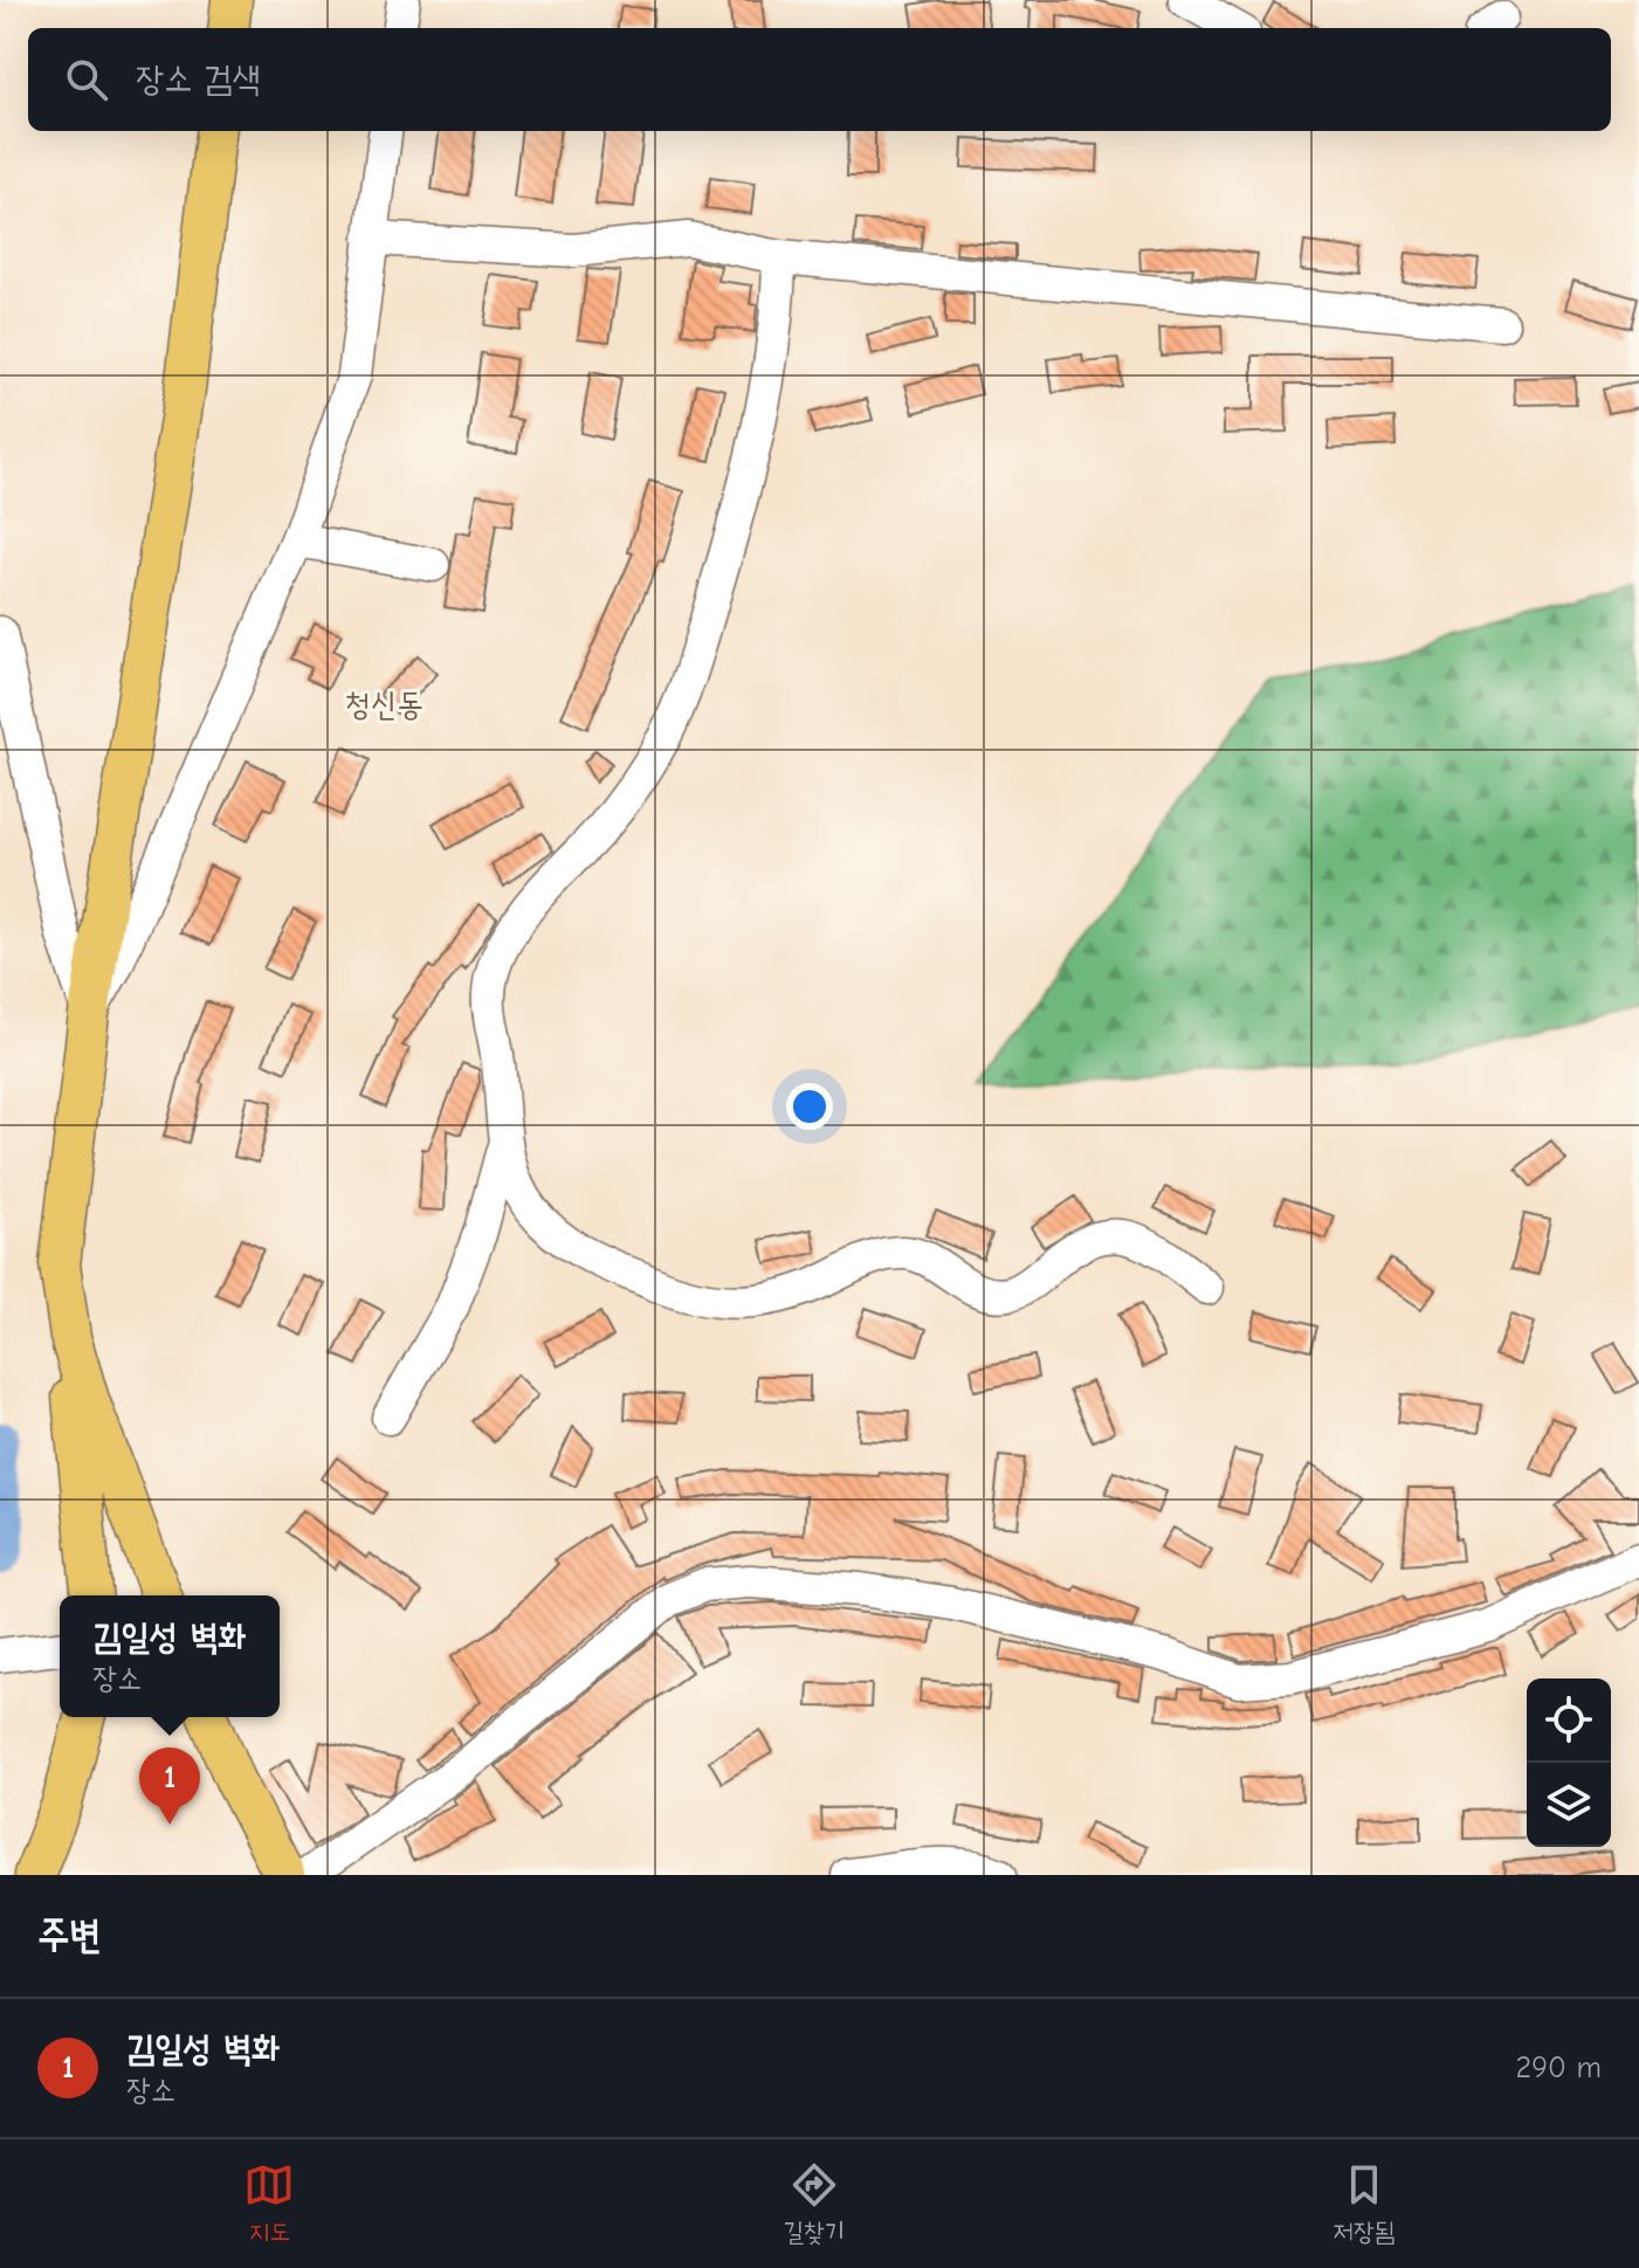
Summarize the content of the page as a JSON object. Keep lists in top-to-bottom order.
{
  "districts": ["청신동"],
  "page": {
    "search": "장소 검색",
    "popup": ["김일성 벽화", "장소"],
    "pins": "1",
    "heading": "주변",
    "list": [
      {
        "mark": "1",
        "name": "김일성 벽화",
        "note": "장소",
        "value": "290 m"
      }
    ],
    "nav": ["지도", "길찾기", "저장됨"]
  }
}
